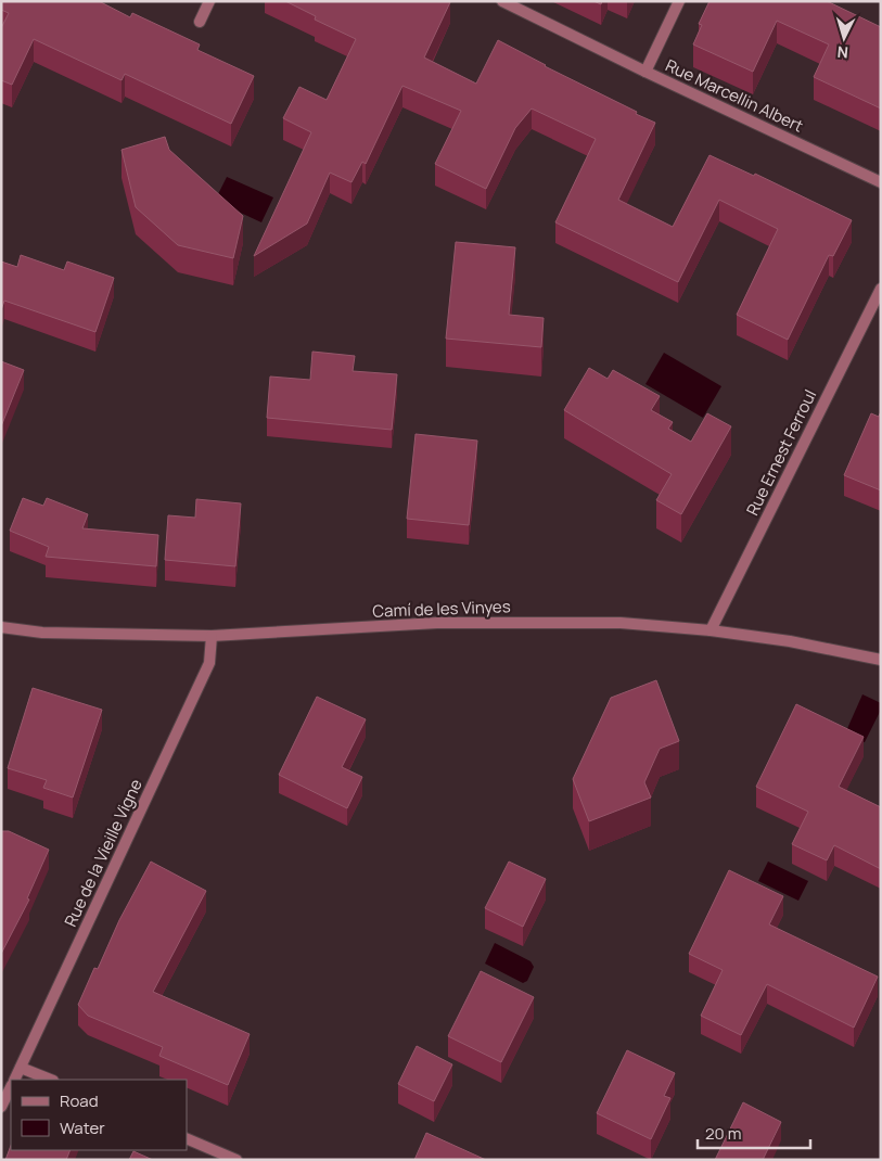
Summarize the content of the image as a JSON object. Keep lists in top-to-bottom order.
{
  "streets": {
    "street": [
      "Rue Marcellin Albert",
      "Rue Ernest Ferroul",
      "Camí de les Vinyes",
      "Rue de la Vieille Vigne"
    ]
  },
  "crossings": [
    ["Rue Ernest Ferroul", "Camí de les Vinyes"],
    ["Camí de les Vinyes", "Rue de la Vieille Vigne"]
  ],
  "legend": ["Road", "Water"],
  "scale_bar": "20 m",
  "north": "bottom"
}
